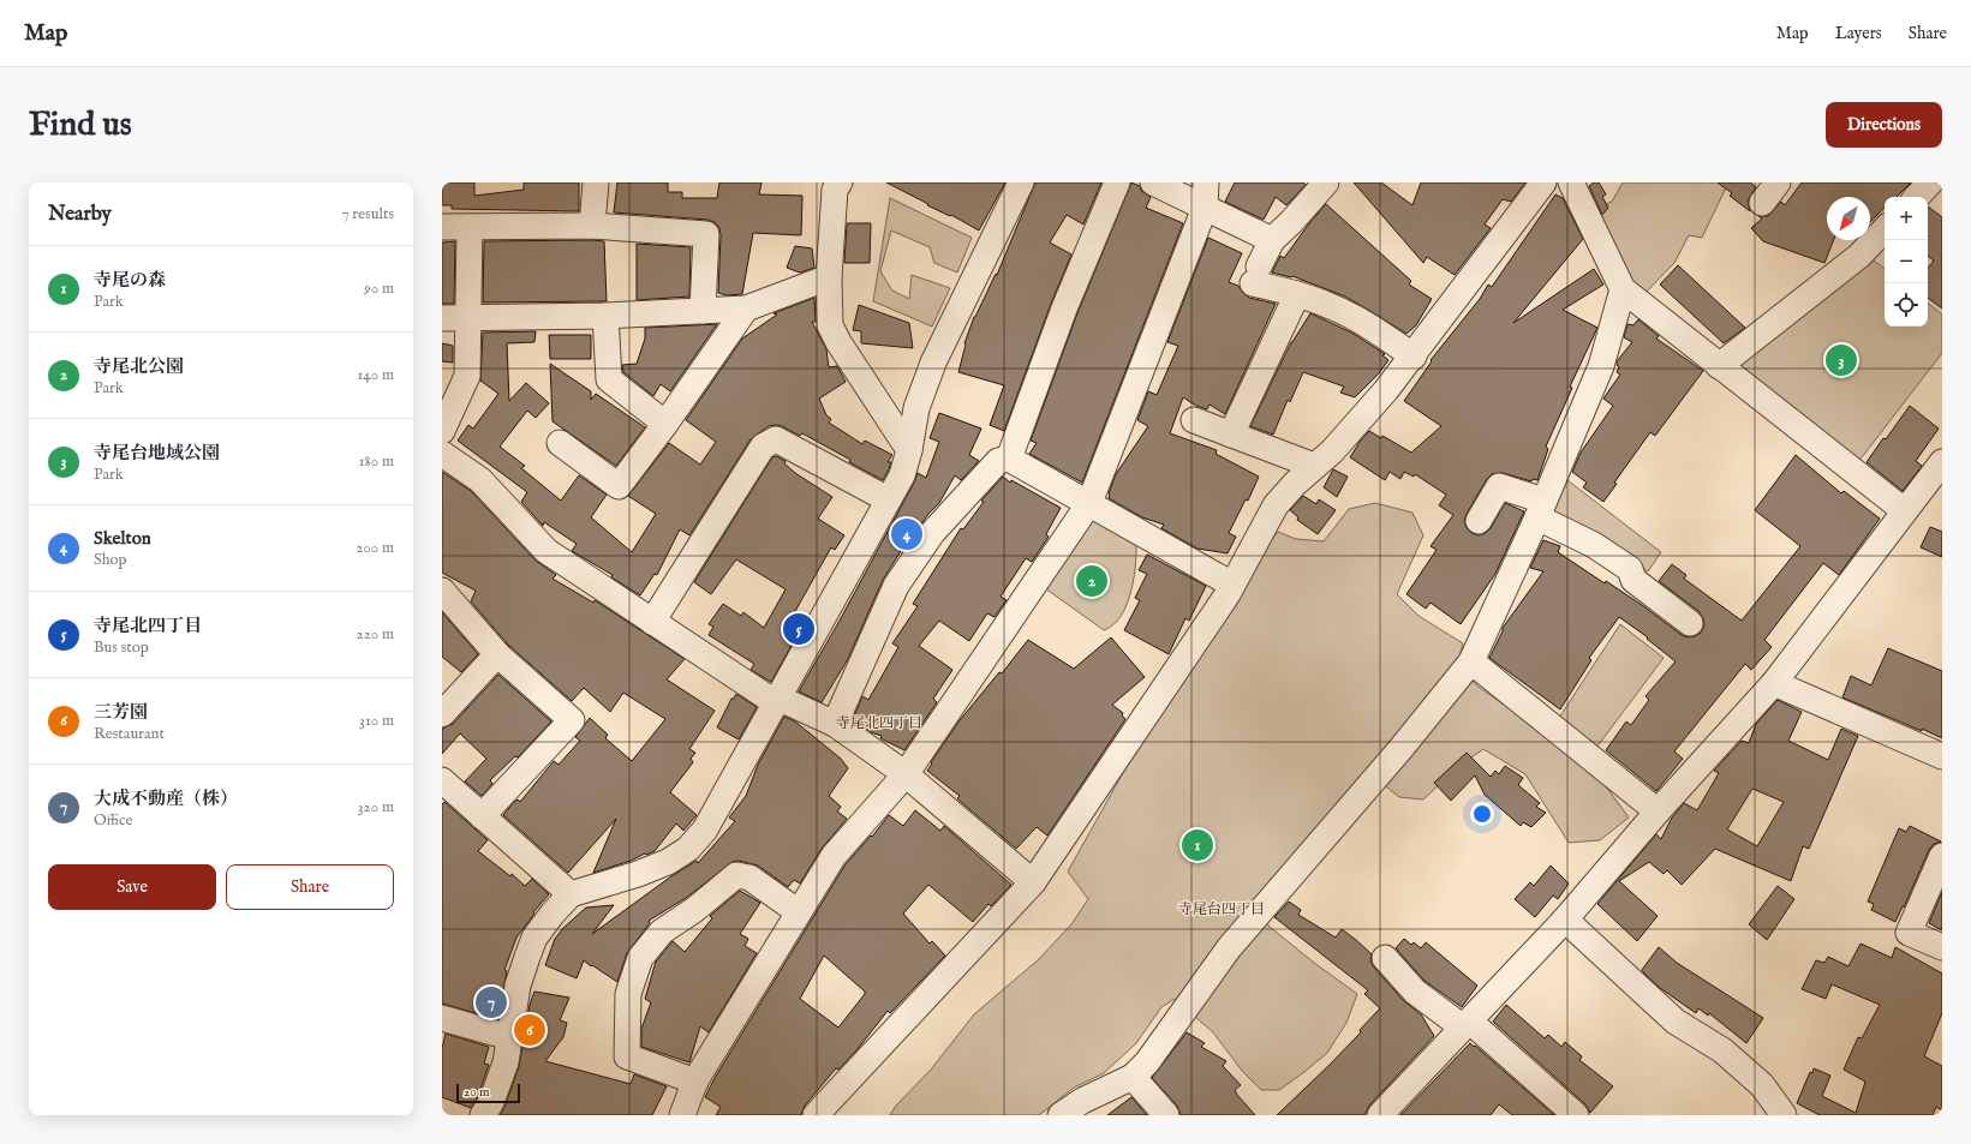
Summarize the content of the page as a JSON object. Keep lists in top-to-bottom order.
{
  "districts": ["寺尾北四丁目", "寺尾台四丁目"],
  "scale_bar": "20 m",
  "north": "bottom left",
  "page": {
    "header": "Map",
    "nav": ["Map", "Layers", "Share"],
    "buttons": [
      "Directions",
      ["Save", "Share"]
    ],
    "title": "Find us",
    "heading": ["Nearby", "7 results"],
    "map_buttons": ["+", "−"],
    "list": [
      {
        "mark": "1",
        "name": "寺尾の森",
        "note": "Park",
        "value": "90 m"
      },
      {
        "mark": "2",
        "name": "寺尾北公園",
        "note": "Park",
        "value": "140 m"
      },
      {
        "mark": "3",
        "name": "寺尾台地域公園",
        "note": "Park",
        "value": "180 m"
      },
      {
        "mark": "4",
        "name": "Skelton",
        "note": "Shop",
        "value": "200 m"
      },
      {
        "mark": "5",
        "name": "寺尾北四丁目",
        "note": "Bus stop",
        "value": "220 m"
      },
      {
        "mark": "6",
        "name": "三芳園",
        "note": "Restaurant",
        "value": "310 m"
      },
      {
        "mark": "7",
        "name": "大成不動産（株）",
        "note": "Office",
        "value": "320 m"
      }
    ],
    "pins": [
      "3",
      "4",
      "2",
      "5",
      "1",
      "7",
      "6"
    ],
    "scale": "20 m"
  }
}
